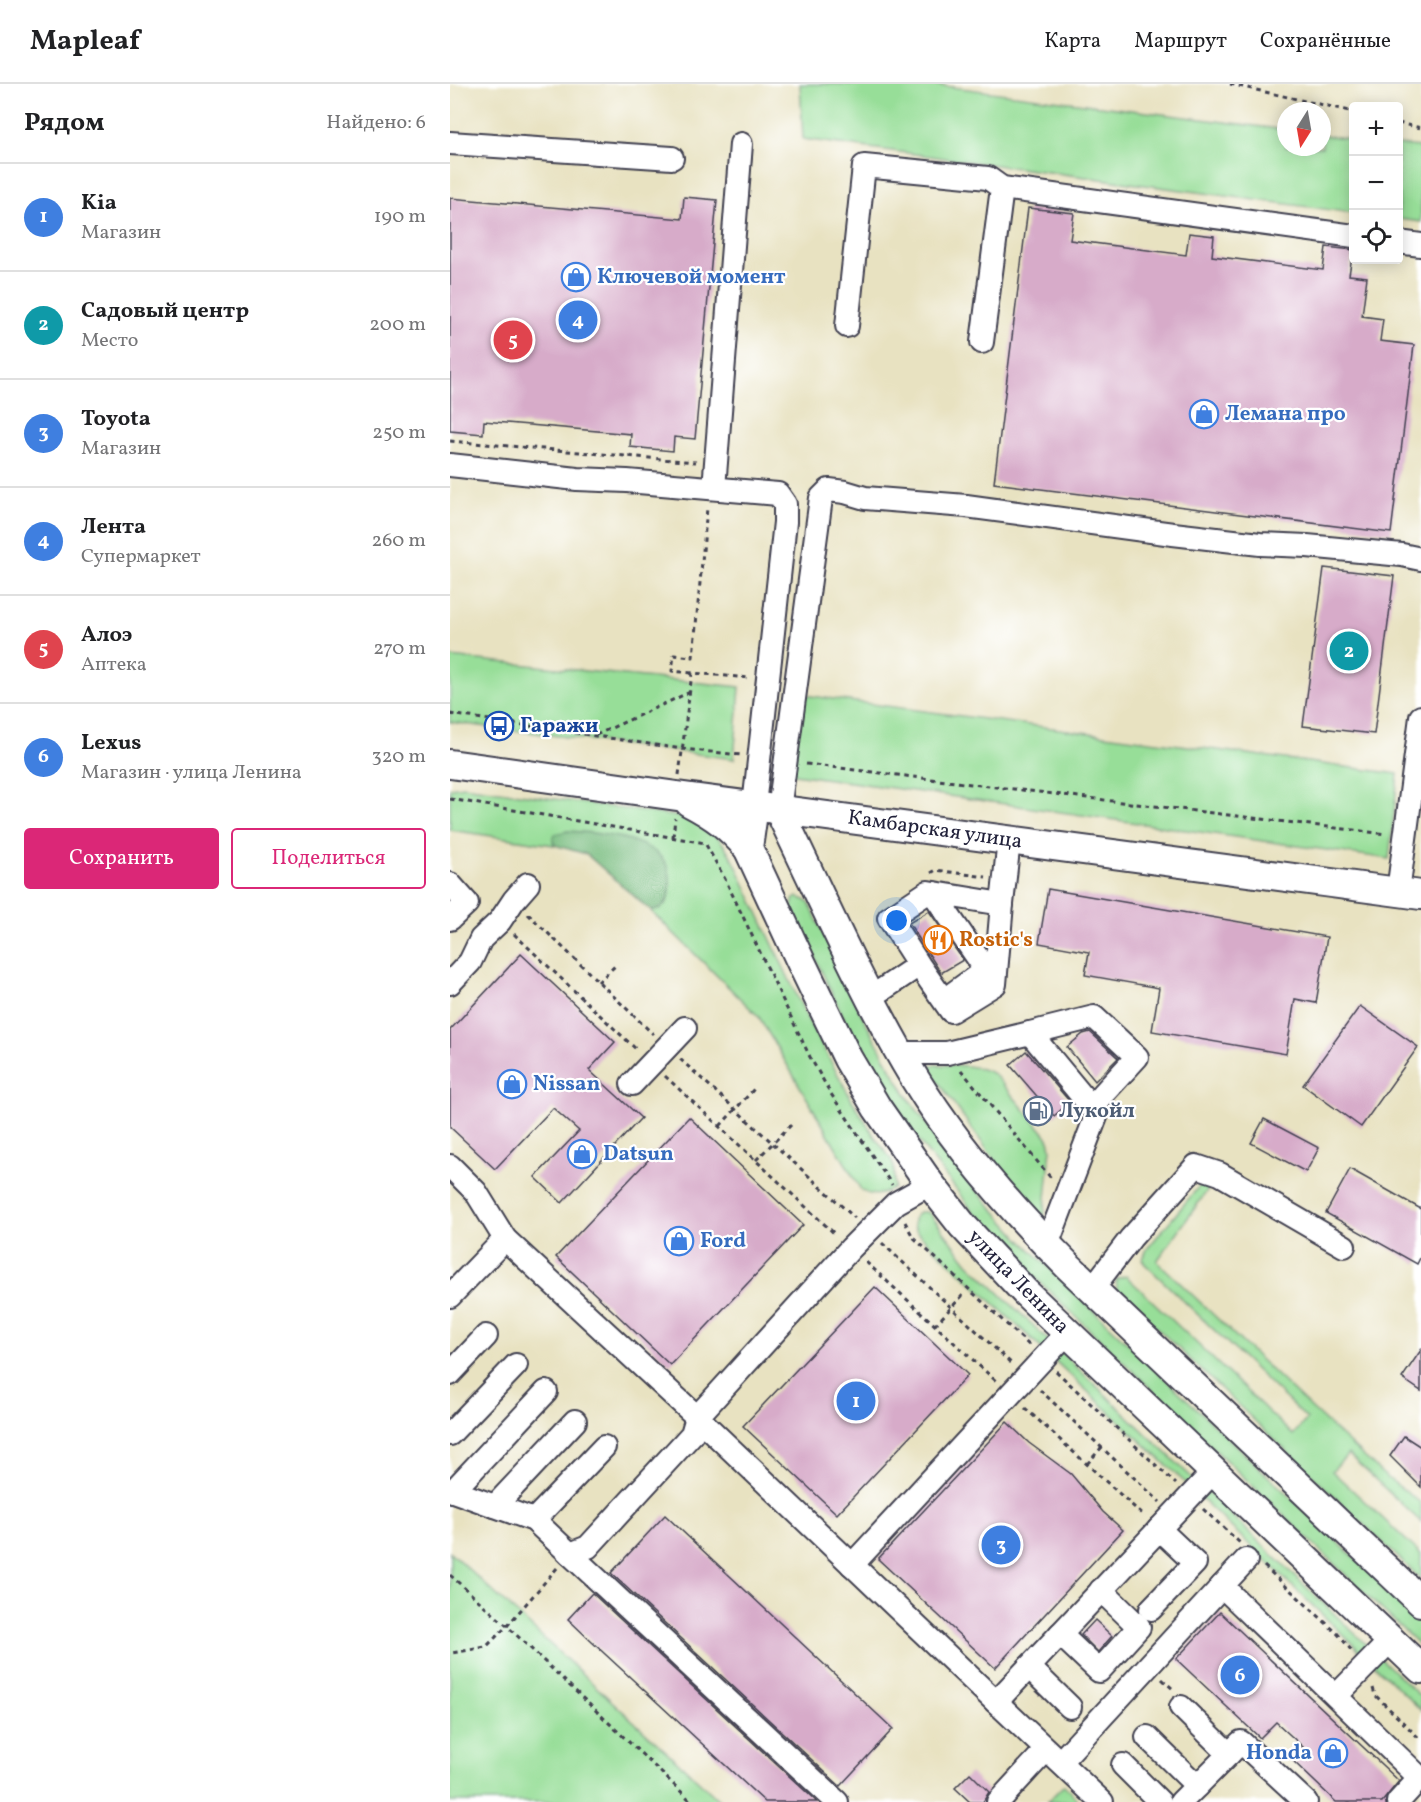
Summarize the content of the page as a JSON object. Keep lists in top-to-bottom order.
{
  "streets": {
    "main road": ["Камбарская улица", "улица Ленина"]
  },
  "crossings": [
    ["Камбарская улица", "улица Ленина"]
  ],
  "places": {
    "shop": [
      "Ключевой момент",
      "Лемана про",
      "Nissan",
      "Datsun",
      "Ford",
      "Honda"
    ],
    "bus stop": ["Гаражи"],
    "restaurant": ["Rostic's"],
    "fuel station": ["Лукойл"]
  },
  "north": "bottom",
  "page": {
    "header": "Mapleaf",
    "nav": ["Карта", "Маршрут", "Сохранённые"],
    "heading": ["Рядом", "Найдено: 6"],
    "map_buttons": ["+", "−"],
    "list": [
      {
        "mark": "1",
        "name": "Kia",
        "note": "Магазин",
        "value": "190 m"
      },
      {
        "mark": "2",
        "name": "Садовый центр",
        "note": "Место",
        "value": "200 m"
      },
      {
        "mark": "3",
        "name": "Toyota",
        "note": "Магазин",
        "value": "250 m"
      },
      {
        "mark": "4",
        "name": "Лента",
        "note": "Супермаркет",
        "value": "260 m"
      },
      {
        "mark": "5",
        "name": "Алоэ",
        "note": "Аптека",
        "value": "270 m"
      },
      {
        "mark": "6",
        "name": "Lexus",
        "note": "Магазин · улица Ленина",
        "value": "320 m"
      }
    ],
    "pins": [
      "4",
      "5",
      "2",
      "1",
      "3",
      "6"
    ],
    "buttons": ["Сохранить", "Поделиться"]
  }
}
